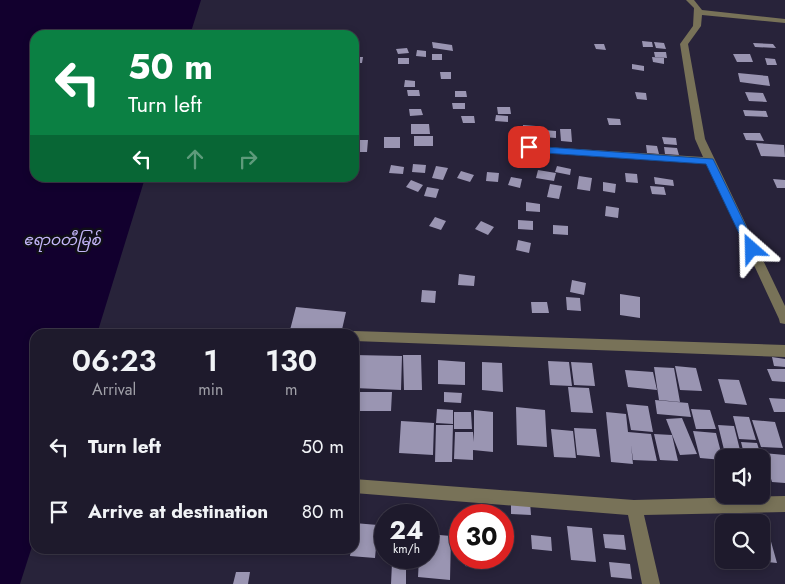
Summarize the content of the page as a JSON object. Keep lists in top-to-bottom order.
{
  "water": ["ဧရာဝတီမြစ်"],
  "page": {
    "turn": ["50 m", "Turn left"],
    "eta": [
      "06:23",
      "Arrival",
      "1",
      "min",
      "130",
      "m"
    ],
    "list": [
      {
        "name": "Turn left",
        "value": "50 m"
      },
      {
        "name": "Arrive at destination",
        "value": "80 m"
      }
    ],
    "speed": "24 km/h",
    "limit": "30"
  }
}
